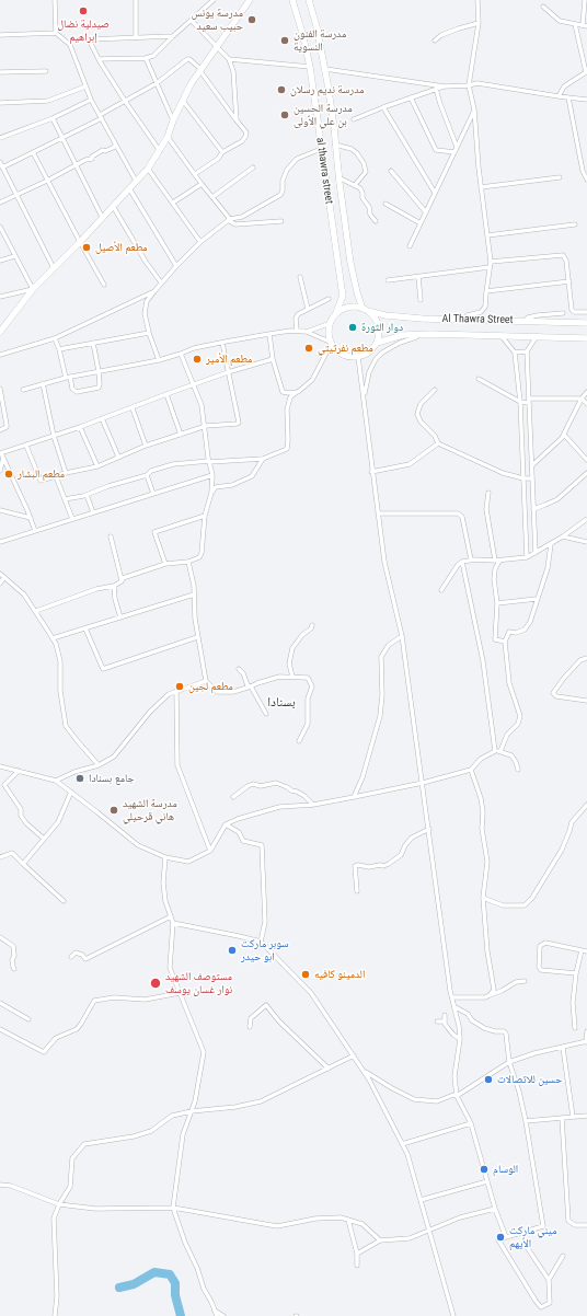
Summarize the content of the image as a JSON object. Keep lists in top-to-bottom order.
{
  "streets": {
    "main road": ["al thawra street", "Al Thawra Street"]
  },
  "crossings": [
    ["al thawra street", "Al Thawra Street"]
  ],
  "districts": ["بسنادا"],
  "places": [
    "صيدلية نضال إبراهيم",
    "مدرسة يونس حبيب سعيد",
    "مدرسة الفنون النسوية",
    "مدرسة نديم رسلان",
    "مدرسة الحسين بن علي الأولى",
    "مطعم الأصيل",
    "دوار الثورة",
    "مطعم نفرتيتي",
    "مطعم الأمير",
    "مطعم البشار",
    "مطعم لجين",
    "جامع بسنادا",
    "مدرسة الشهيد هاني قرحيلي",
    "سوبر ماركت ابو حيدر",
    "الدمينو كافيه",
    "مستوصف الشهيد نوار غسان يوسف",
    "حسين للاتصالات",
    "الوسام",
    "ميني ماركت الأيهم"
  ]
}
